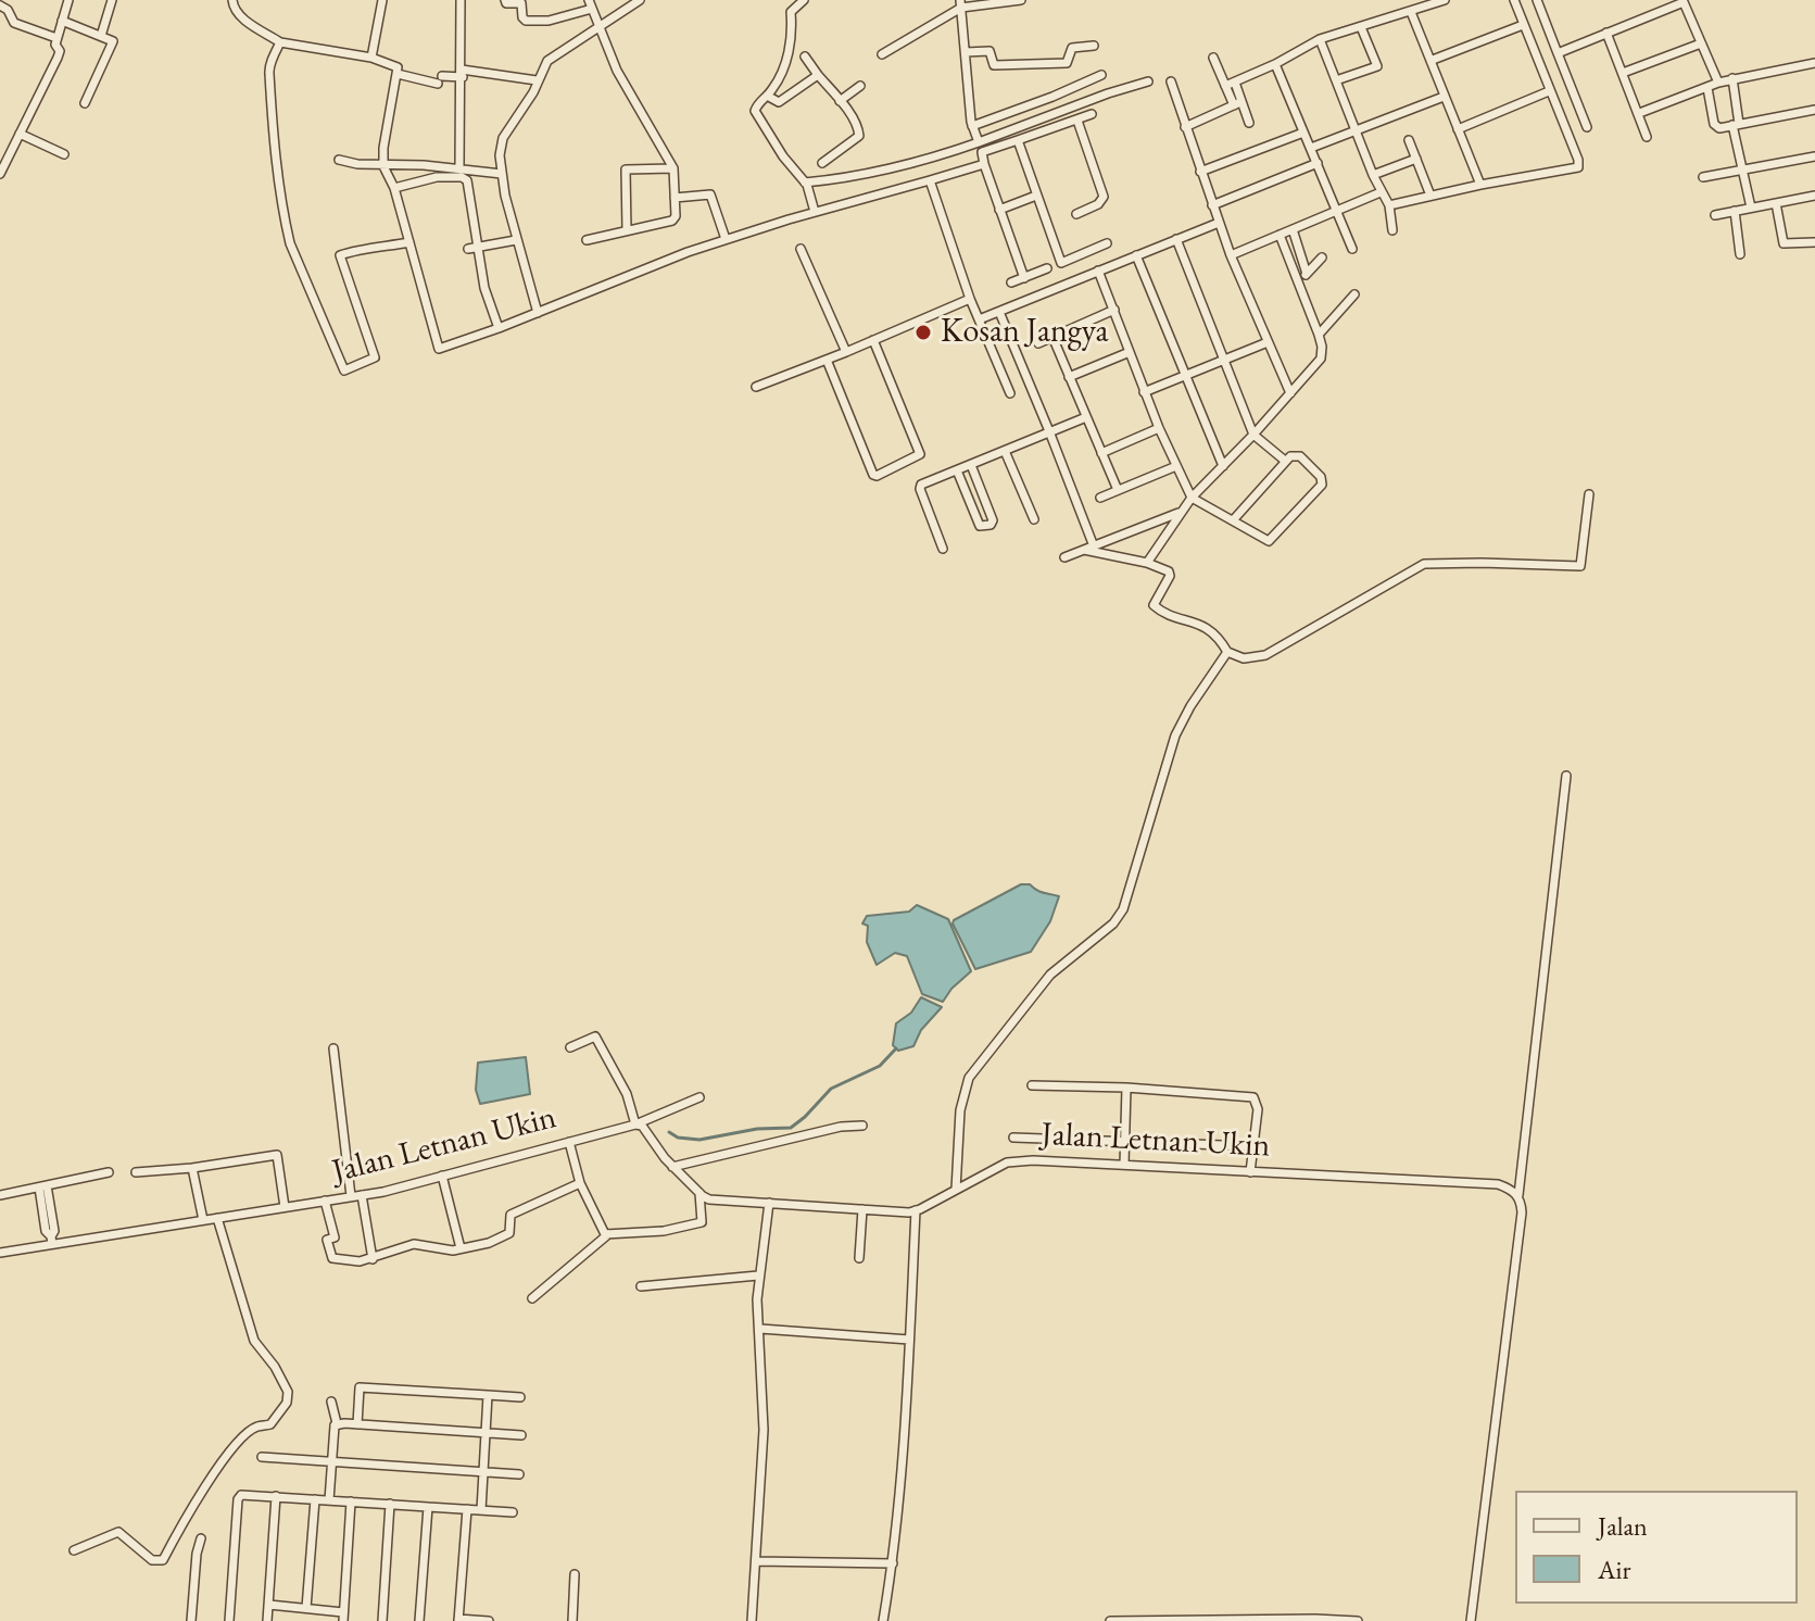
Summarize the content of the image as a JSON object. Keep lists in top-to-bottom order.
{
  "streets": {
    "street": ["Jalan Letnan Ukin"]
  },
  "places": ["Kosan Jangya"],
  "legend": ["Jalan", "Air"]
}
